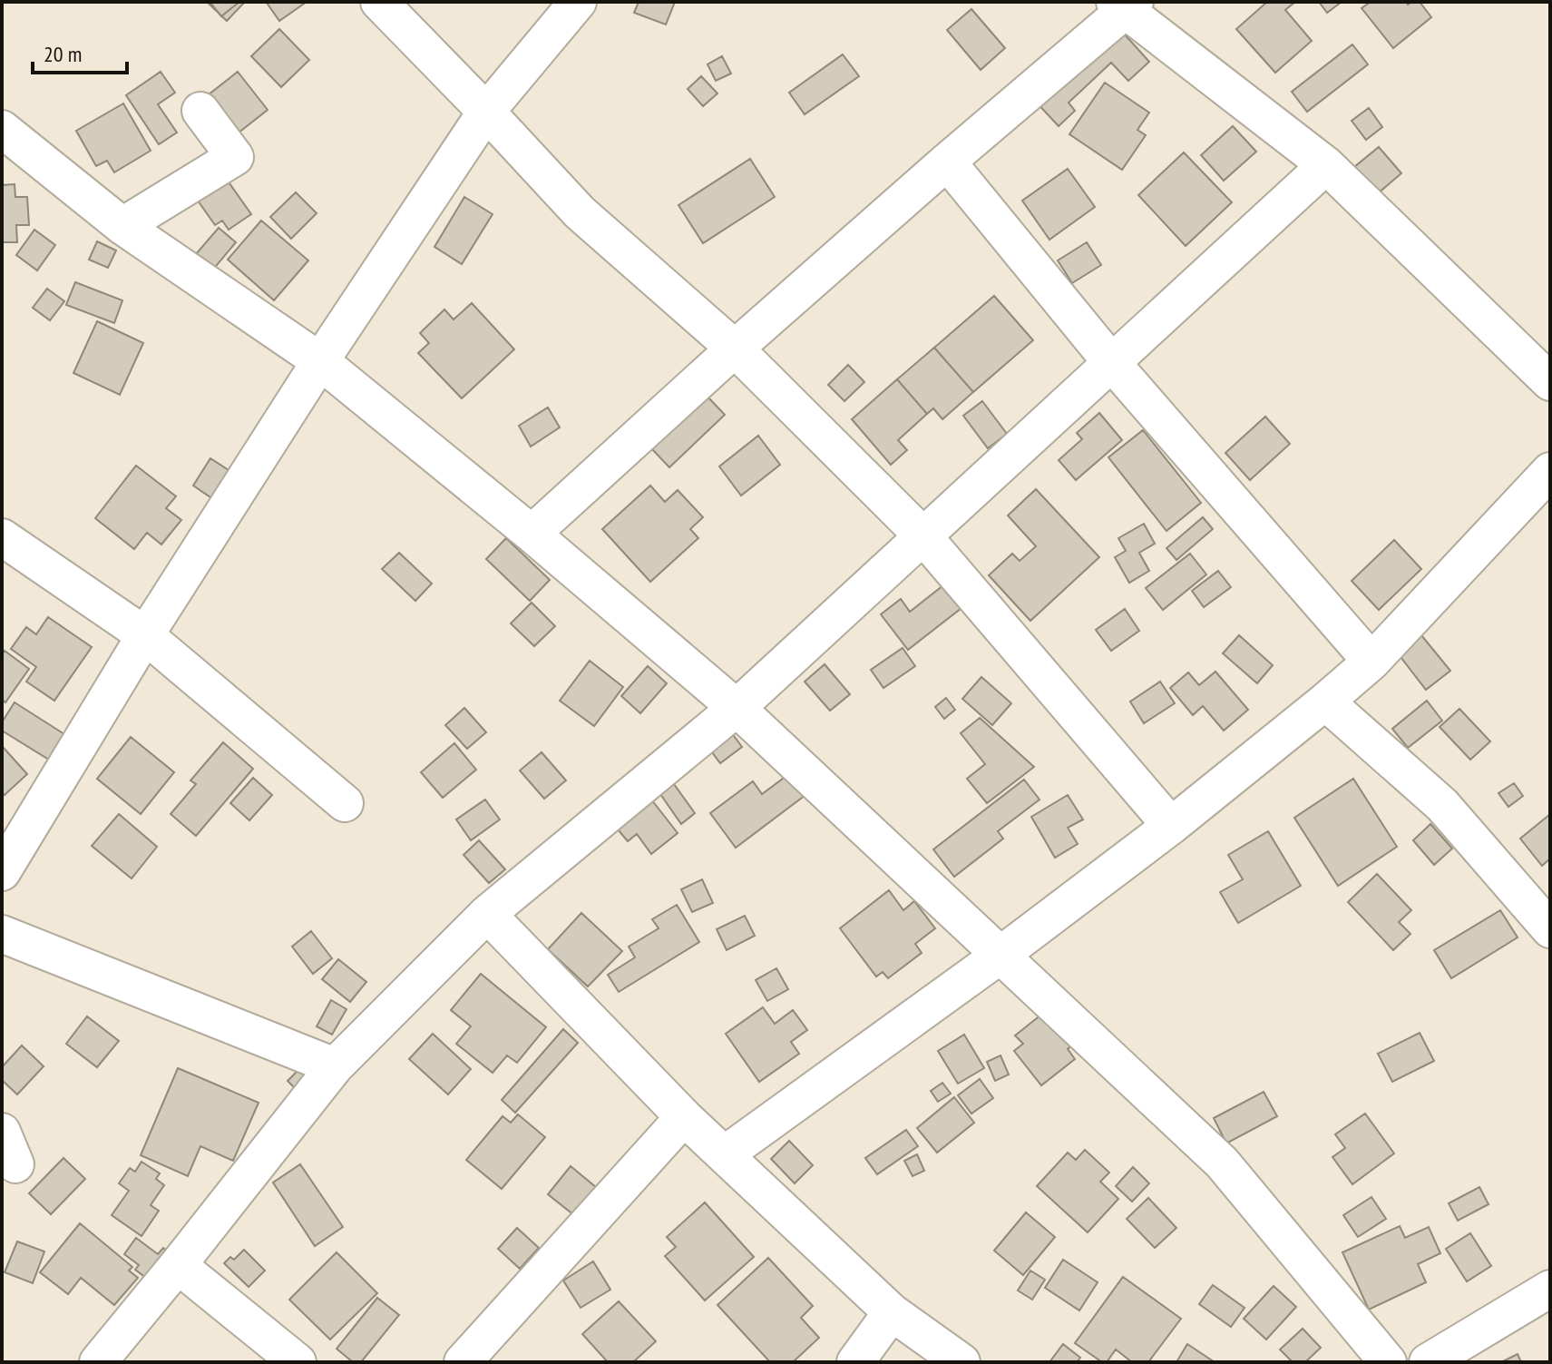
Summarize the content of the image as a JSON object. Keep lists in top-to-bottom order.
{
  "scale_bar": "20 m"
}
